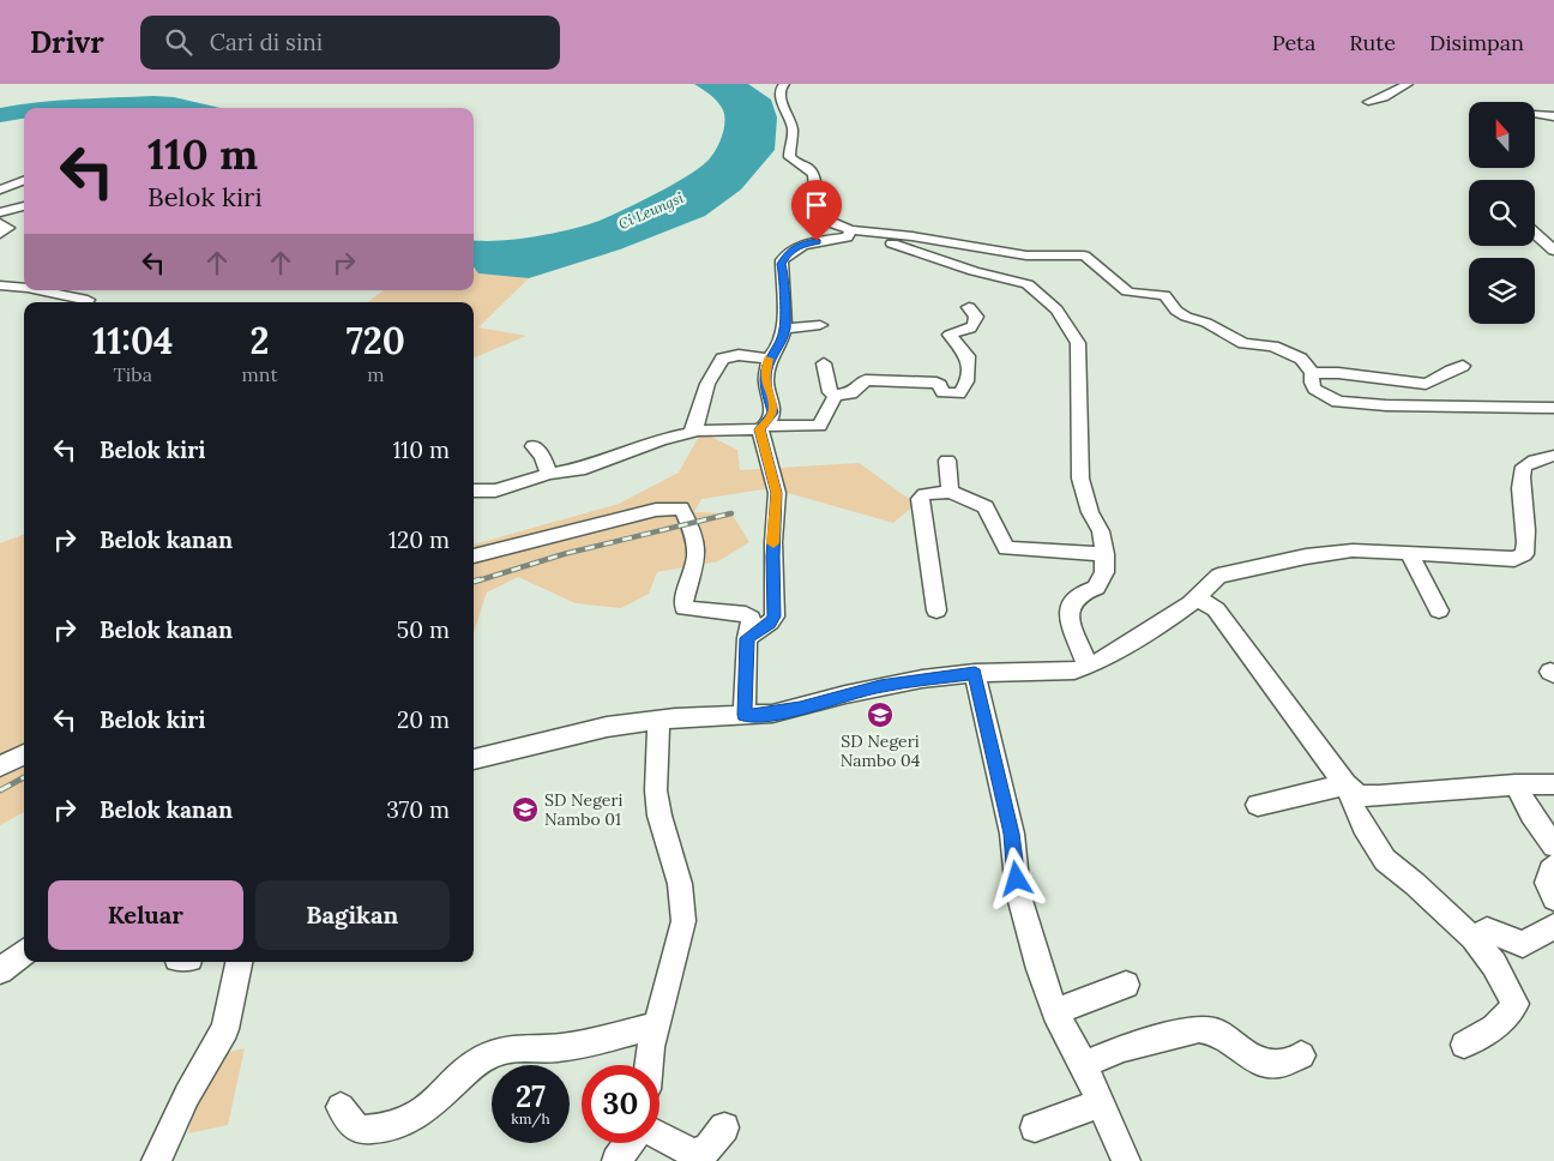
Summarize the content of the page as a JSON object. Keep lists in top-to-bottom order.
{
  "water": ["Ci Leungsi"],
  "places": {
    "school or university": ["SD Negeri Nambo 04", "SD Negeri Nambo 01"]
  },
  "north": "top",
  "page": {
    "header": "Drivr",
    "search": "Cari di sini",
    "nav": ["Peta", "Rute", "Disimpan"],
    "turn": ["110 m", "Belok kiri"],
    "eta": [
      "11:04",
      "Tiba",
      "2",
      "mnt",
      "720",
      "m"
    ],
    "list": [
      {
        "name": "Belok kiri",
        "value": "110 m"
      },
      {
        "name": "Belok kanan",
        "value": "120 m"
      },
      {
        "name": "Belok kanan",
        "value": "50 m"
      },
      {
        "name": "Belok kiri",
        "value": "20 m"
      },
      {
        "name": "Belok kanan",
        "value": "370 m"
      }
    ],
    "buttons": ["Keluar", "Bagikan"],
    "speed": "27 km/h",
    "limit": "30"
  }
}
